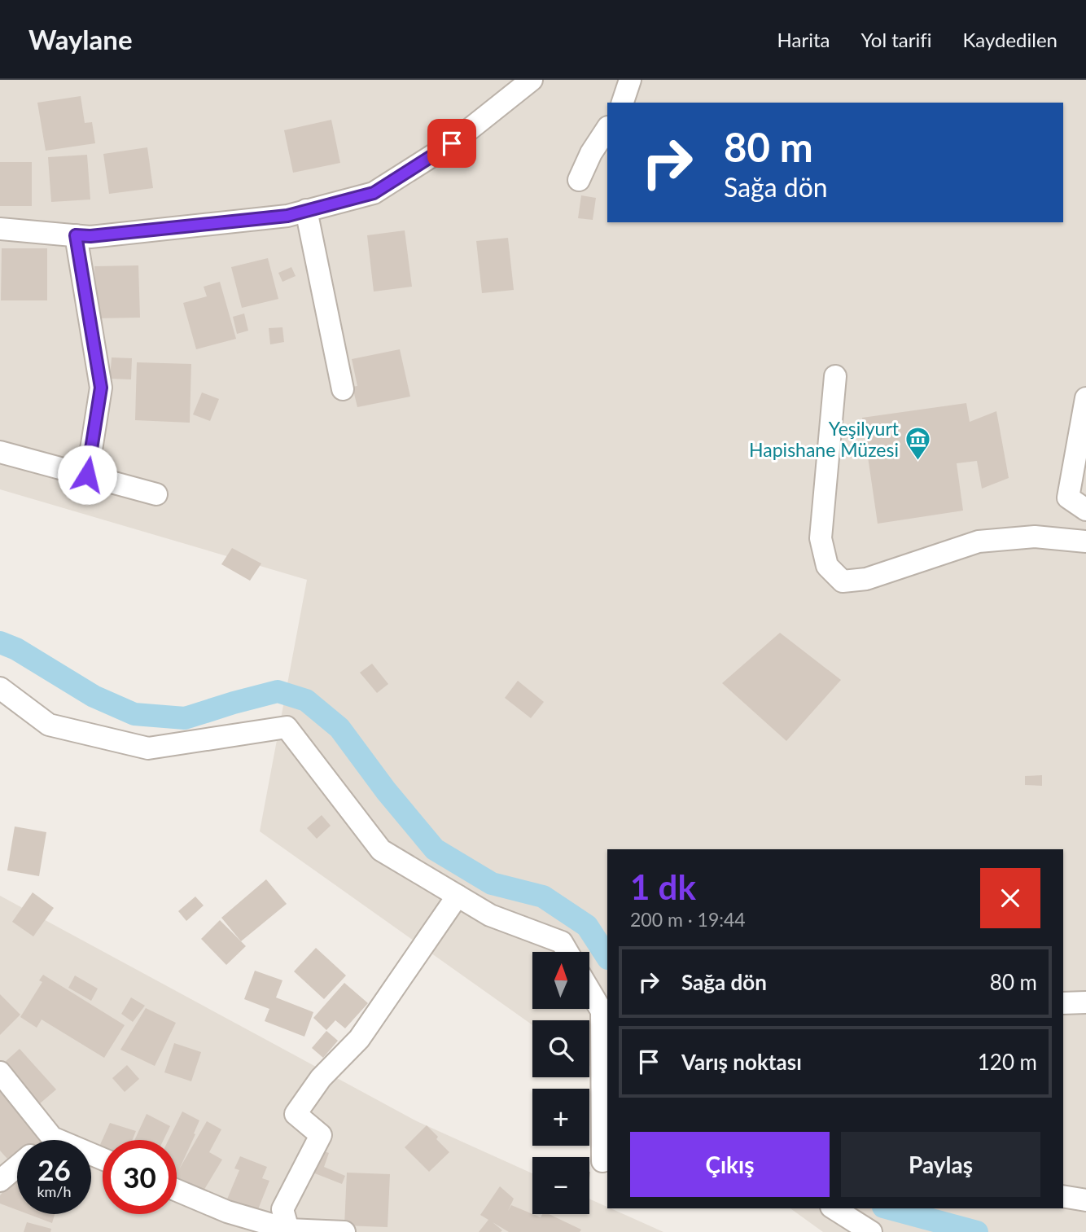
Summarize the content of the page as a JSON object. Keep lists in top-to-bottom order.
{
  "places": {
    "museum": ["Yeşilyurt Hapishane Müzesi"]
  },
  "north": "top",
  "page": {
    "header": "Waylane",
    "nav": ["Harita", "Yol tarifi", "Kaydedilen"],
    "turn": ["80 m", "Sağa dön"],
    "heading": ["1 dk", "200 m · 19:44"],
    "list": [
      {
        "name": "Sağa dön",
        "value": "80 m"
      },
      {
        "name": "Varış noktası",
        "value": "120 m"
      }
    ],
    "map_buttons": ["+", "−"],
    "buttons": ["Çıkış", "Paylaş"],
    "speed": "26 km/h",
    "limit": "30"
  }
}
